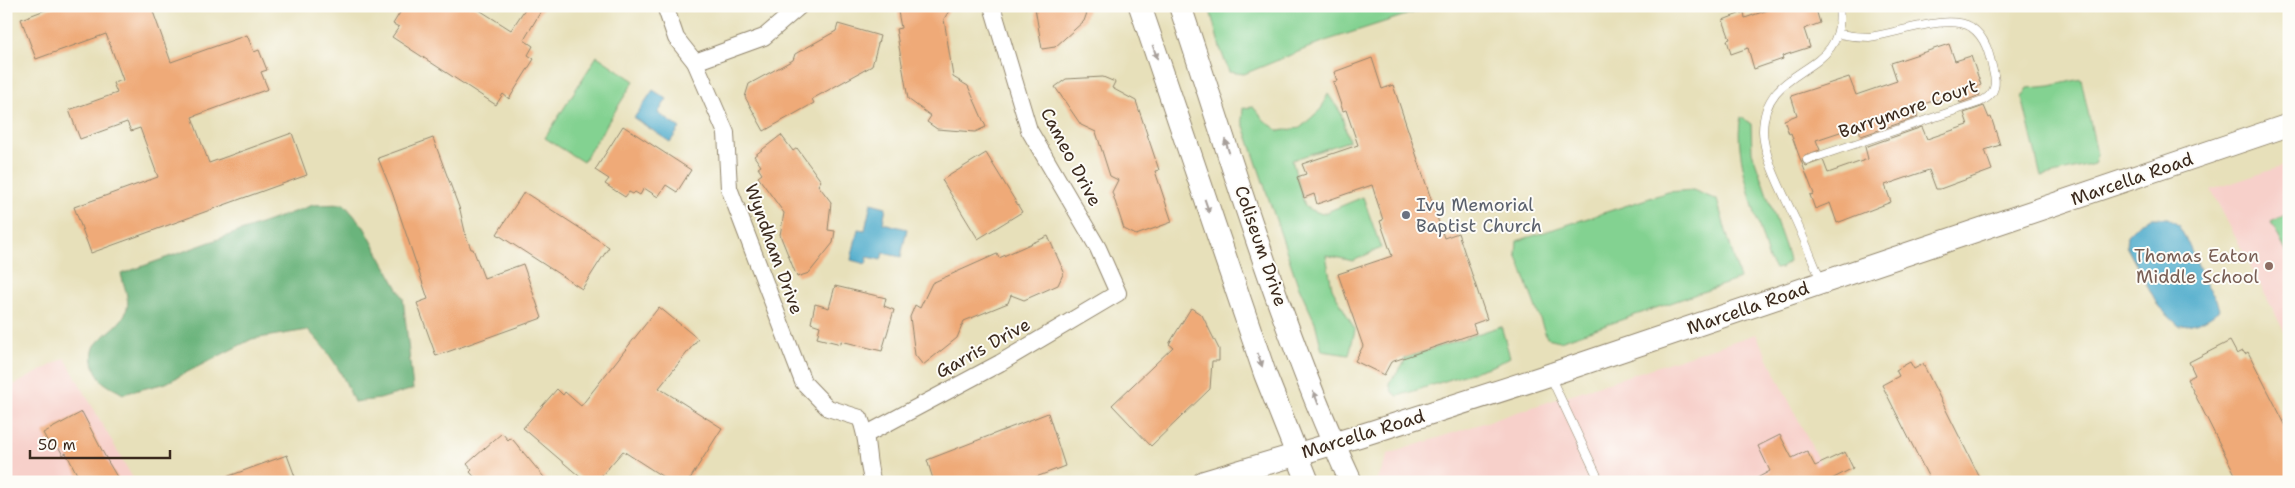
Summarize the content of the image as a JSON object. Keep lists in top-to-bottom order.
{
  "streets": {
    "street": [
      "Cameo Drive",
      "Marcella Road",
      "Coliseum Drive",
      "Wyndham Drive",
      "Garris Drive"
    ],
    "lane": ["Barrymore Court"]
  },
  "crossings": [
    ["Cameo Drive", "Garris Drive"],
    ["Marcella Road", "Coliseum Drive"],
    ["Wyndham Drive", "Garris Drive"]
  ],
  "places": ["Ivy Memorial Baptist Church", "Thomas Eaton Middle School"],
  "scale_bar": "50 m"
}
